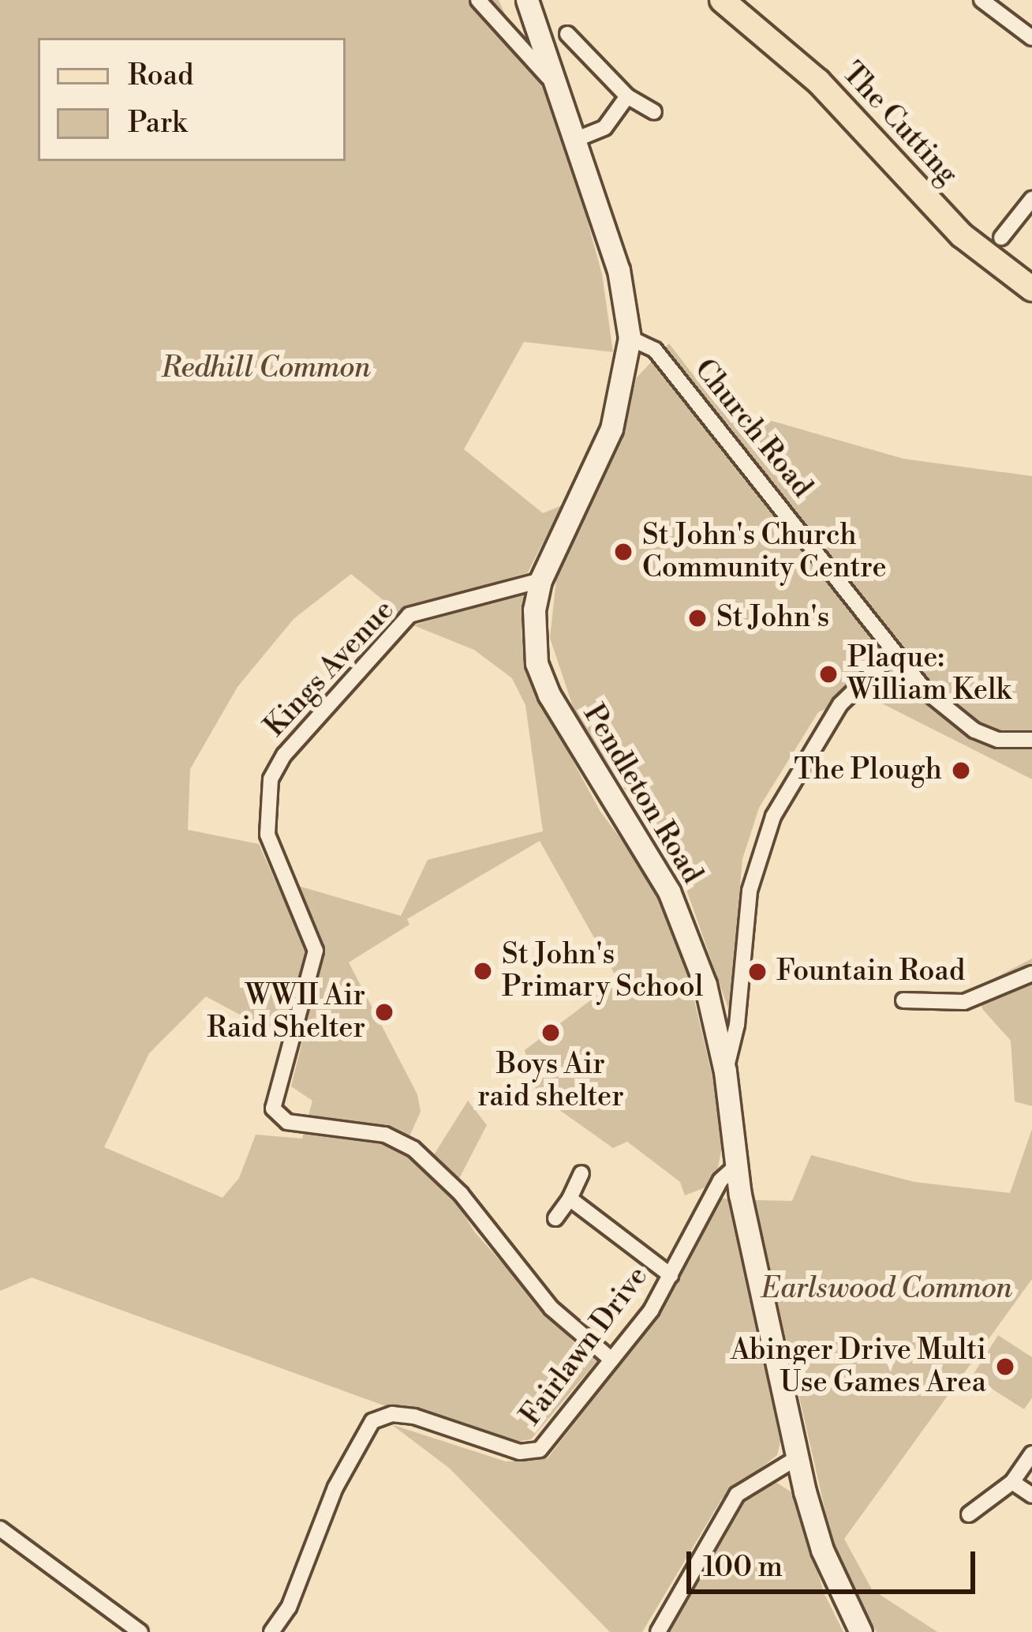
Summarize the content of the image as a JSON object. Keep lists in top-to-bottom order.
{
  "streets": {
    "main road": ["The Cutting"],
    "street": [
      "Church Road",
      "Kings Avenue",
      "Pendleton Road",
      "Fairlawn Drive"
    ]
  },
  "crossings": [
    ["Church Road", "Pendleton Road"],
    ["Kings Avenue", "Pendleton Road"],
    ["Kings Avenue", "Fairlawn Drive"],
    ["Pendleton Road", "Fairlawn Drive"]
  ],
  "parks": ["Redhill Common", "Earlswood Common"],
  "places": [
    "St John's Church Community Centre",
    "St John's",
    "Plaque: William Kelk",
    "The Plough",
    "St John's Primary School",
    "Fountain Road",
    "WWII Air Raid Shelter",
    "Boys Air raid shelter",
    "Abinger Drive Multi Use Games Area"
  ],
  "legend": ["Road", "Park"],
  "scale_bar": "100 m"
}
